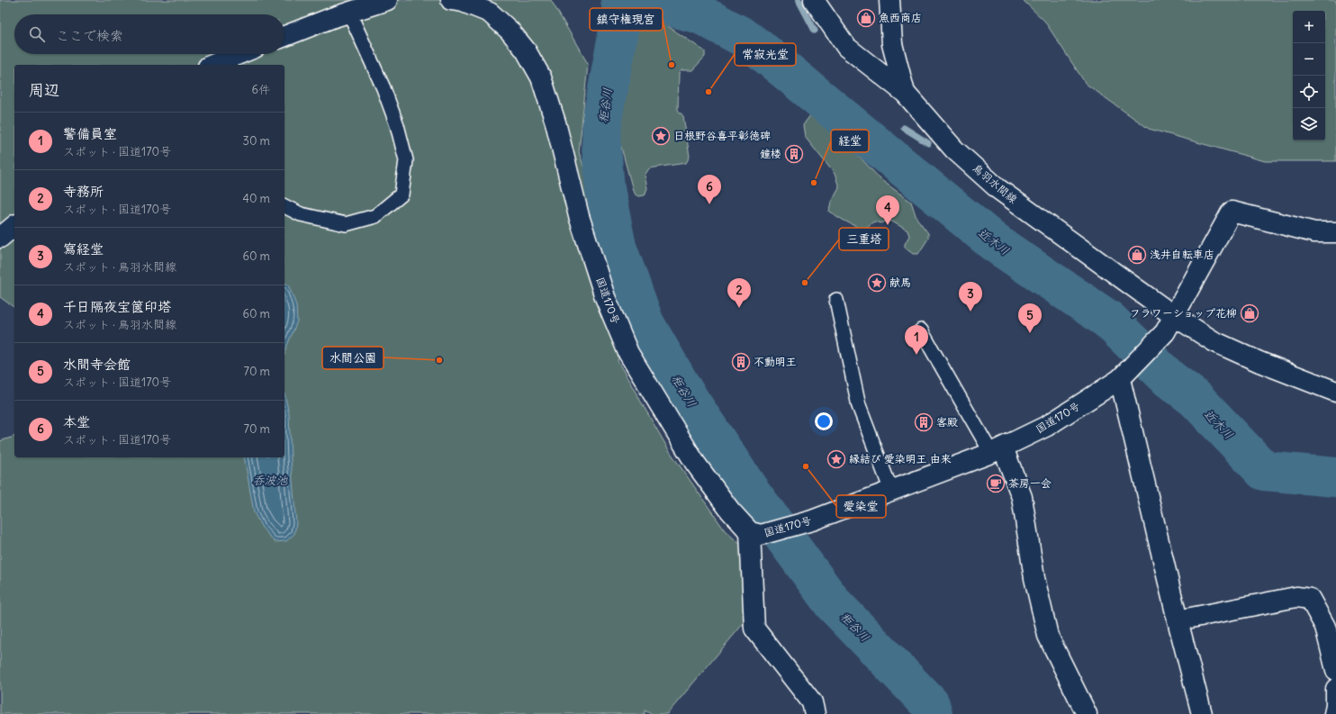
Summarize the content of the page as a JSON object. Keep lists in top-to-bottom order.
{
  "streets": {
    "main road": ["鳥羽水間線", "国道170号"]
  },
  "crossings": [
    ["鳥羽水間線", "国道170号"]
  ],
  "water": ["秬谷川", "近木川", "呑波池"],
  "places": {
    "shop": ["魚西商店", "浅井自転車店", "フラワーショップ花柳"],
    "other": [
      "鎮守権現宮",
      "常寂光堂",
      "経堂",
      "三重塔",
      "水間公園",
      "愛染堂"
    ],
    "place": ["日根野谷喜平彰徳碑", "献馬", "縁結び 愛染明王 由来"],
    "building": ["鐘楼", "不動明王", "客殿"],
    "cafe": ["茶房一会"]
  },
  "page": {
    "map_buttons": ["+", "−"],
    "search": "ここで検索",
    "heading": ["周辺", "6件"],
    "list": [
      {
        "mark": "1",
        "name": "警備員室",
        "note": "スポット · 国道170号",
        "value": "30 m"
      },
      {
        "mark": "2",
        "name": "寺務所",
        "note": "スポット · 国道170号",
        "value": "40 m"
      },
      {
        "mark": "3",
        "name": "寫経堂",
        "note": "スポット · 鳥羽水間線",
        "value": "60 m"
      },
      {
        "mark": "4",
        "name": "千日隔夜宝篋印塔",
        "note": "スポット · 鳥羽水間線",
        "value": "60 m"
      },
      {
        "mark": "5",
        "name": "水間寺会館",
        "note": "スポット · 国道170号",
        "value": "70 m"
      },
      {
        "mark": "6",
        "name": "本堂",
        "note": "スポット · 国道170号",
        "value": "70 m"
      }
    ],
    "pins": [
      "6",
      "4",
      "2",
      "3",
      "5",
      "1"
    ]
  }
}
